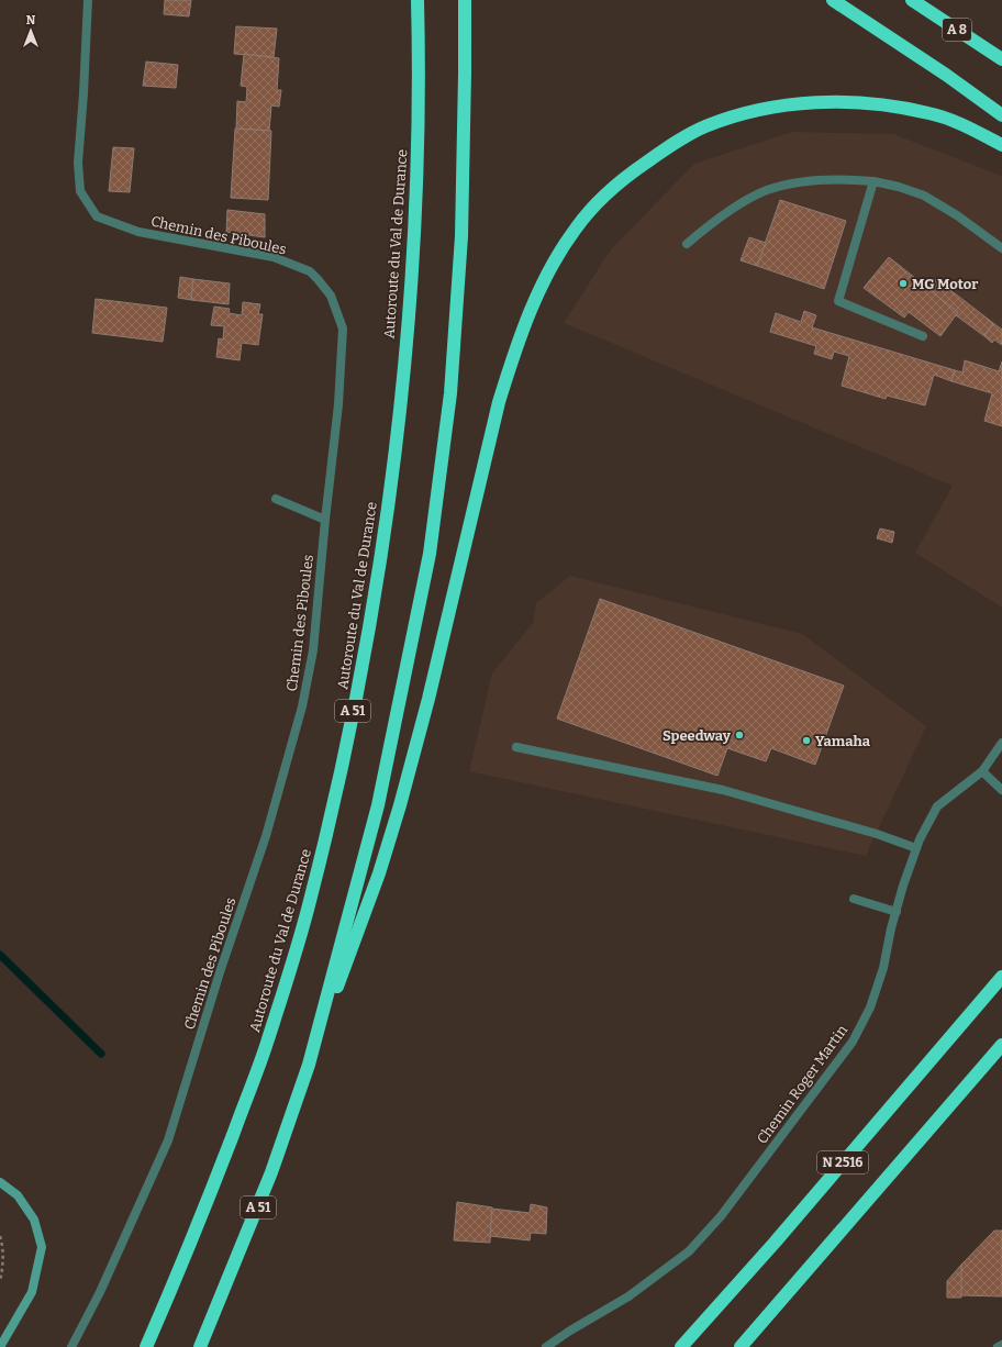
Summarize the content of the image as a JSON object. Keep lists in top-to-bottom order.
{
  "streets": {
    "highway": [
      "A 8",
      "Autoroute du Val de Durance",
      "A 51",
      "N 2516"
    ],
    "street": ["Chemin des Piboules", "Chemin Roger Martin"]
  },
  "places": ["MG Motor", "Speedway", "Yamaha"],
  "north": "top"
}
